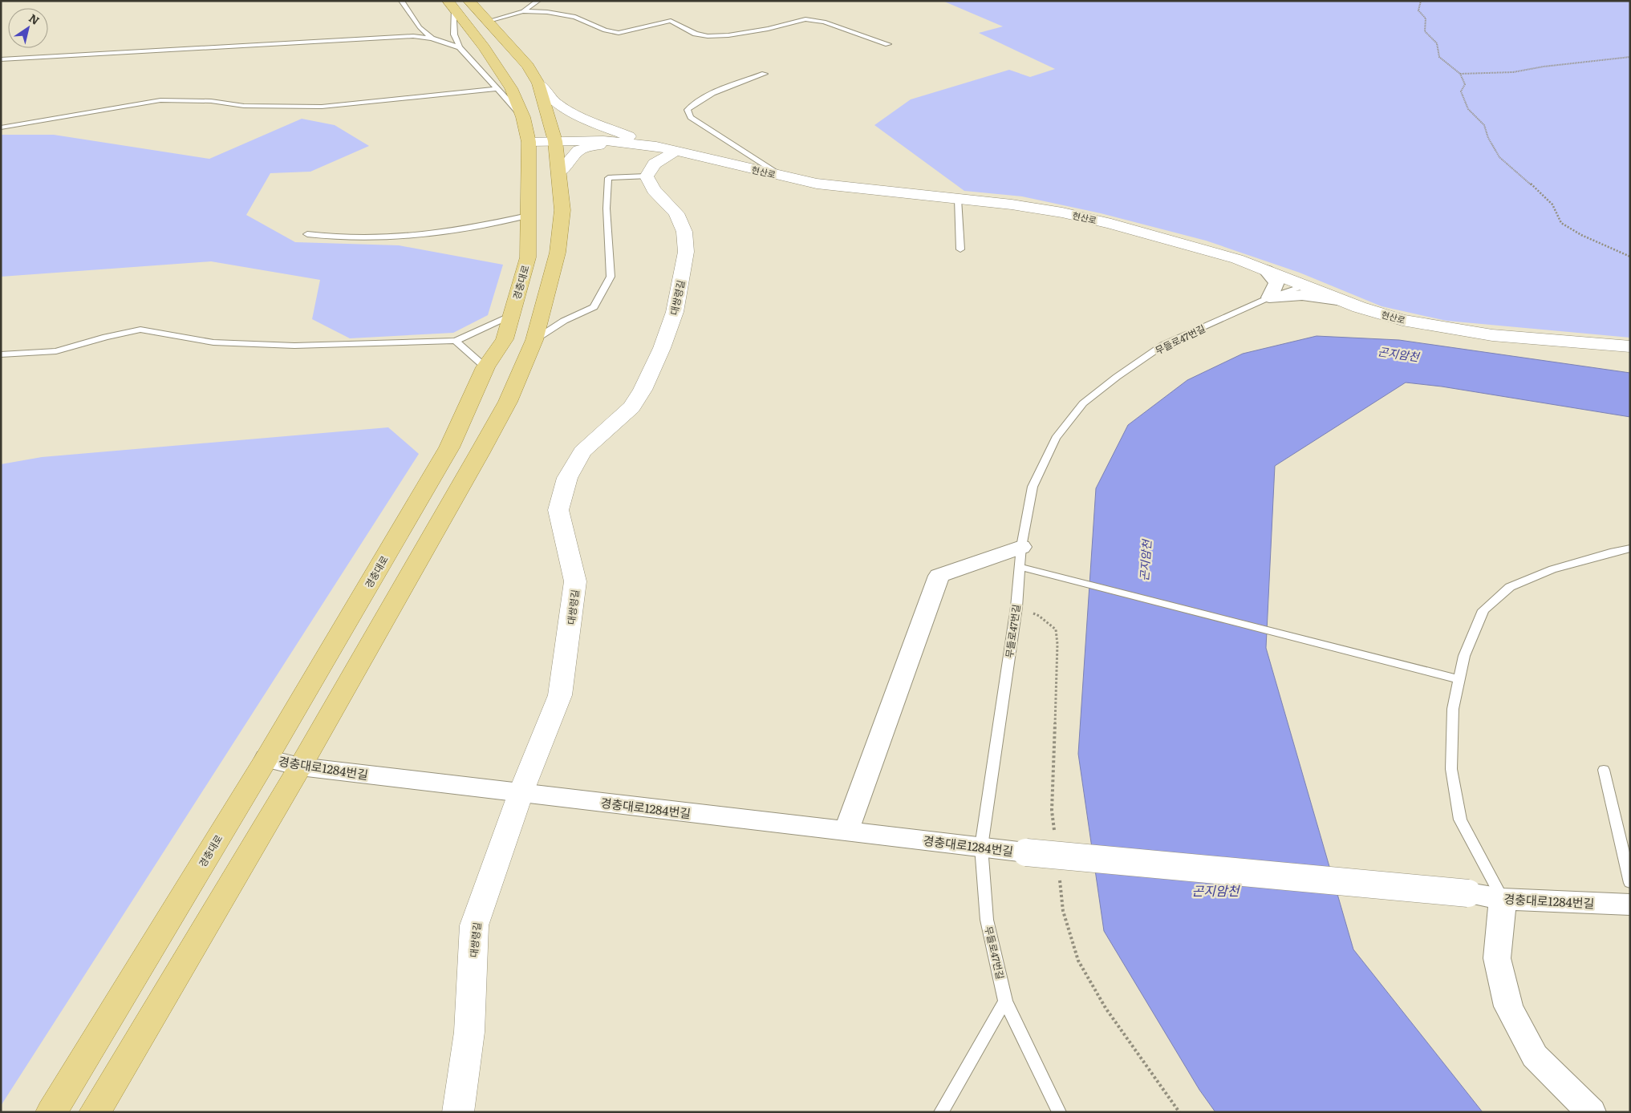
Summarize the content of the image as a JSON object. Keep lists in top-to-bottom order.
{
  "streets": {
    "main road": ["경충대로"],
    "street": ["현산로", "대쌍령길", "경충대로1284번길"],
    "lane": ["무들로47번길"]
  },
  "crossings": [
    ["현산로", "경충대로"],
    ["현산로", "무들로47번길"],
    ["경충대로", "경충대로1284번길"],
    ["대쌍령길", "경충대로1284번길"],
    ["무들로47번길", "경충대로1284번길"]
  ],
  "water": ["곤지암천"],
  "north": "top right"
}
